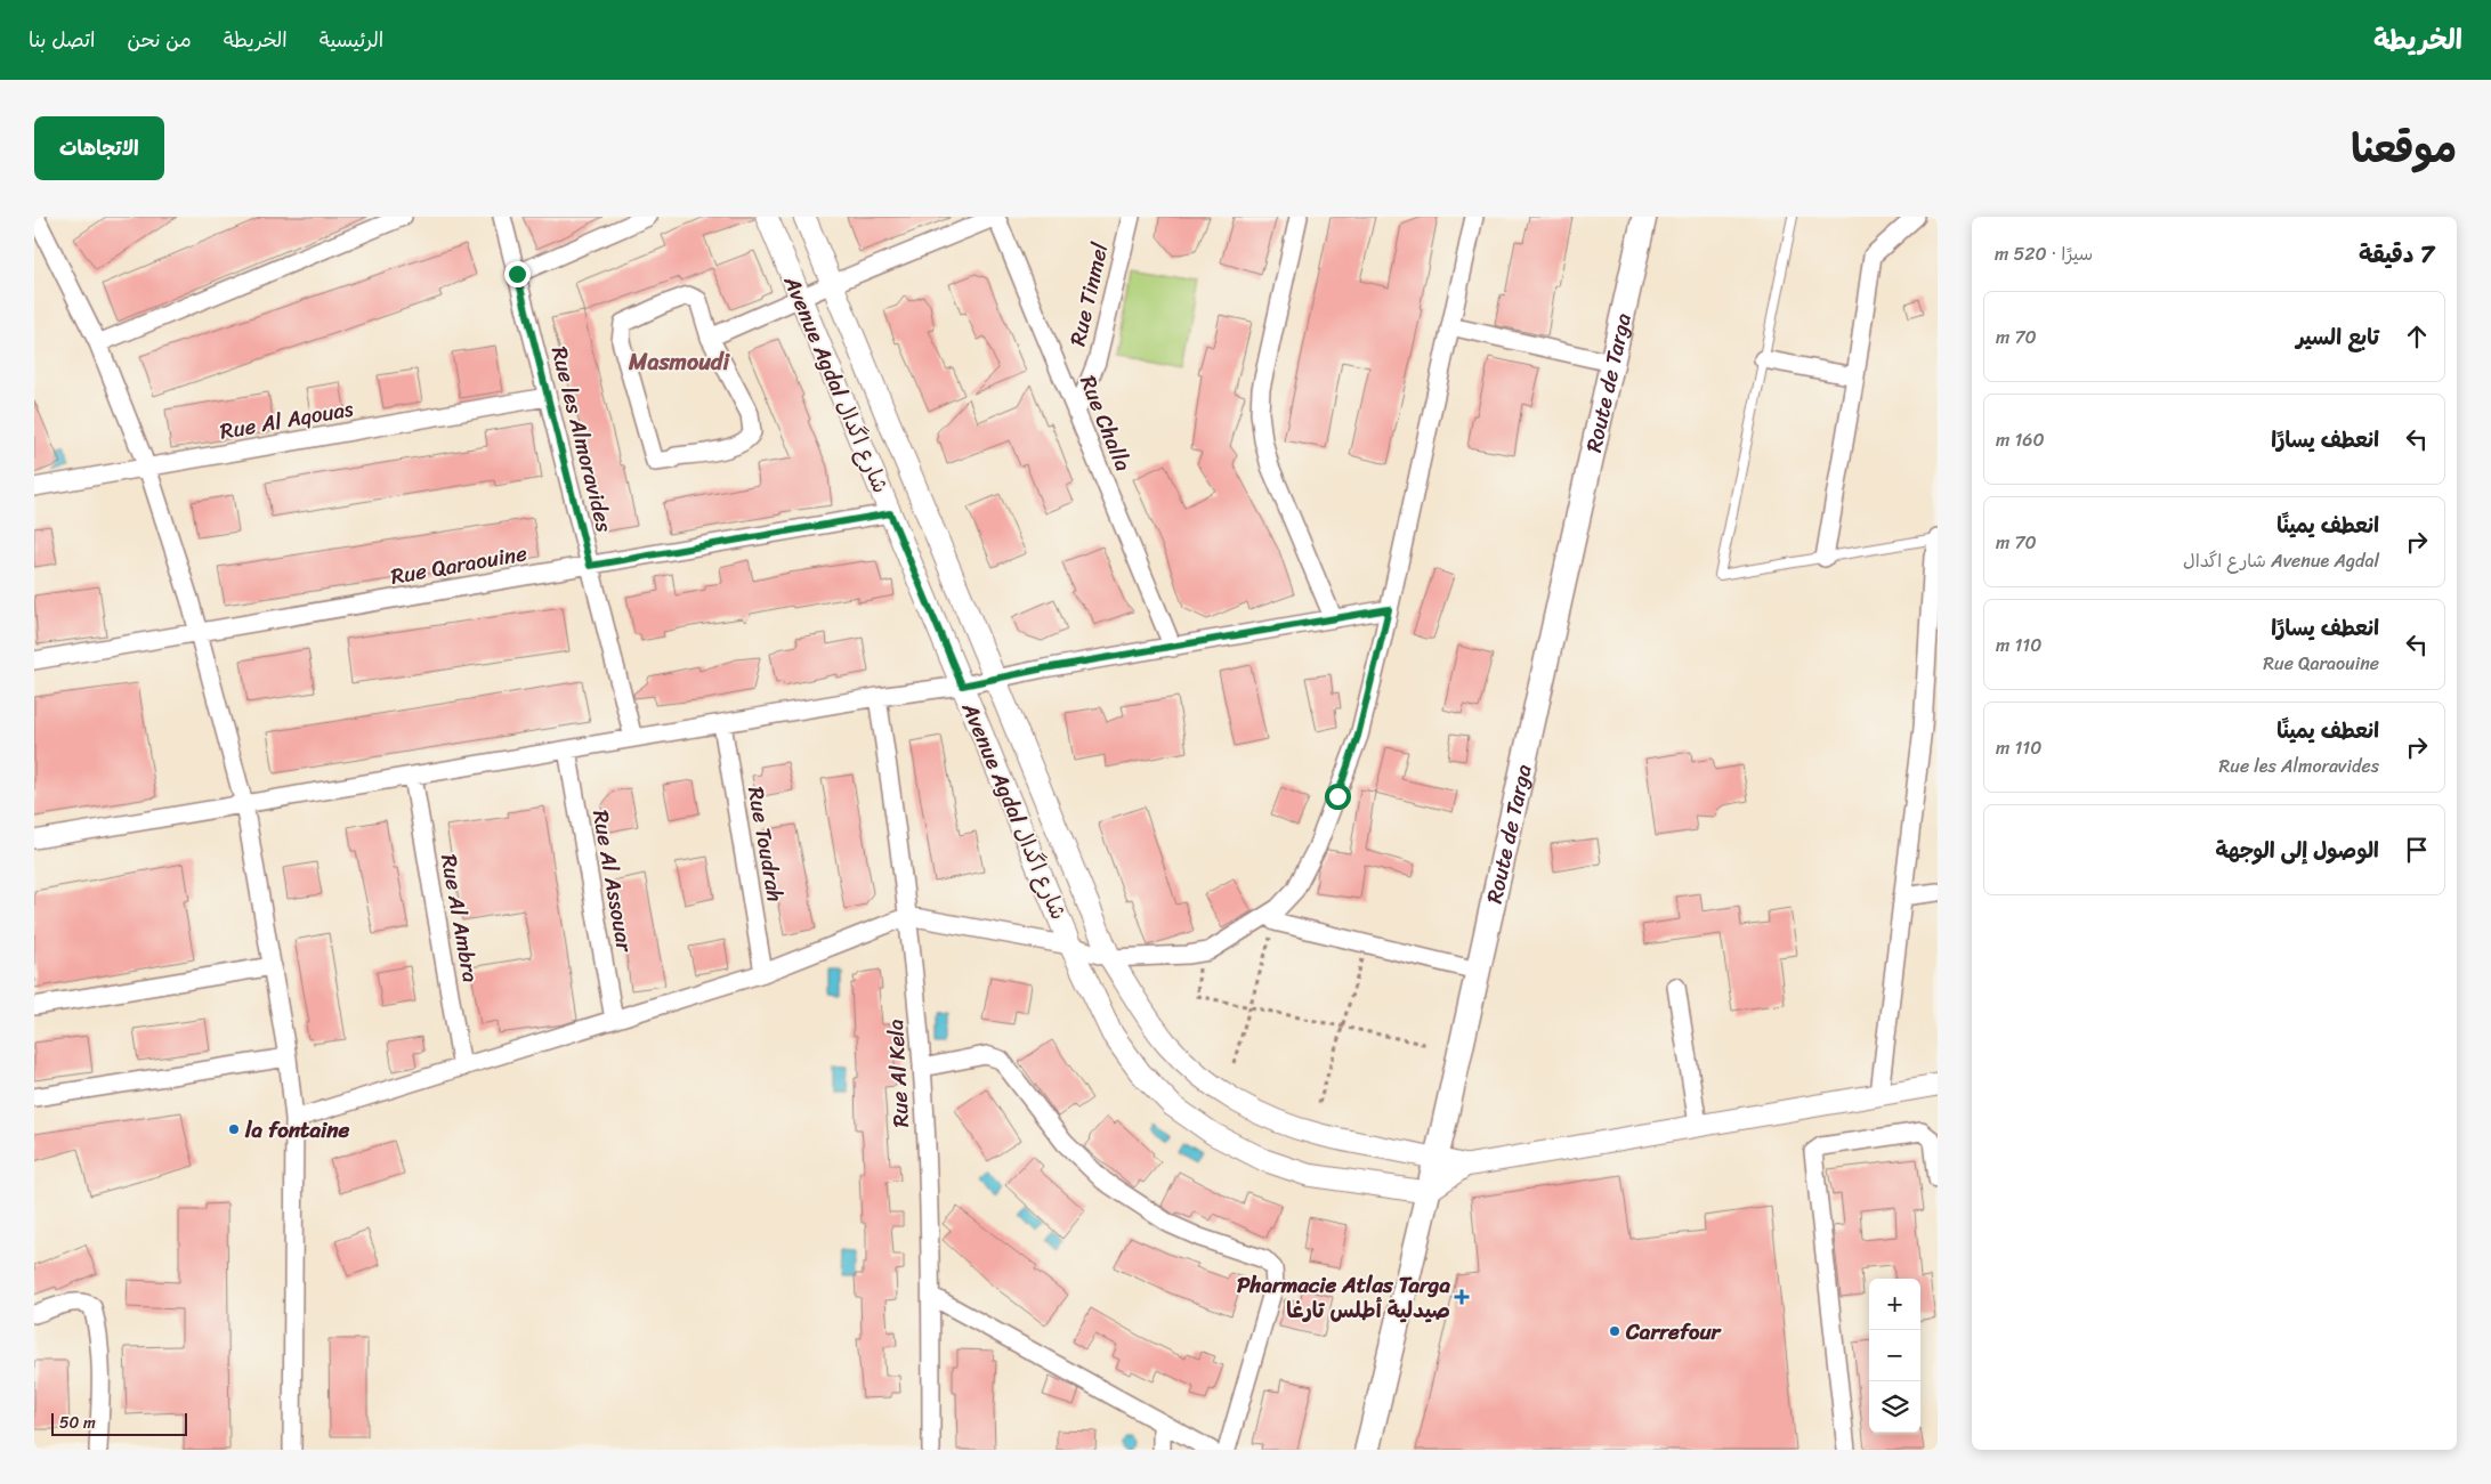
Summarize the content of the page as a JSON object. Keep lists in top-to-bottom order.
{
  "streets": {
    "main road": ["Route de Targa"],
    "street": [
      "Rue Tinmel",
      "Avenue Agdal شارع اگدال",
      "Rue Al Aqouas",
      "Rue Challa",
      "Rue les Almoravides",
      "Rue Qaraouine",
      "Rue Toudrah",
      "Rue Al Assouar",
      "Rue Al Ambra",
      "Rue Al Kela"
    ]
  },
  "crossings": [
    ["Rue Tinmel", "Rue Challa"],
    ["Route de Targa", "Avenue Agdal شارع اگدال"],
    ["Avenue Agdal شارع اگدال", "Rue Qaraouine"],
    ["Rue Al Aqouas", "Rue les Almoravides"],
    ["Rue les Almoravides", "Rue Qaraouine"]
  ],
  "districts": ["Masmoudi"],
  "places": {
    "other": ["la fontaine", "Carrefour"],
    "health": ["Pharmacie Atlas Targa صيدلية أطلس تارغا"]
  },
  "scale_bar": "50 m",
  "page": {
    "header": "الخريطة",
    "nav": [
      "الرئيسية",
      "الخريطة",
      "من نحن",
      "اتصل بنا"
    ],
    "title": "موقعنا",
    "buttons": "الاتجاهات",
    "heading": ["7 دقيقة", "سيرًا · 520 m"],
    "list": [
      ["تابع السير", "70 m"],
      ["انعطف يسارًا", "160 m"],
      ["انعطف يمينًا", "Avenue Agdal شارع اگدال", "70 m"],
      ["انعطف يسارًا", "Rue Qaraouine", "110 m"],
      ["انعطف يمينًا", "Rue les Almoravides", "110 m"],
      "الوصول إلى الوجهة"
    ],
    "map_buttons": ["+", "−"],
    "scale": "50 m"
  }
}
